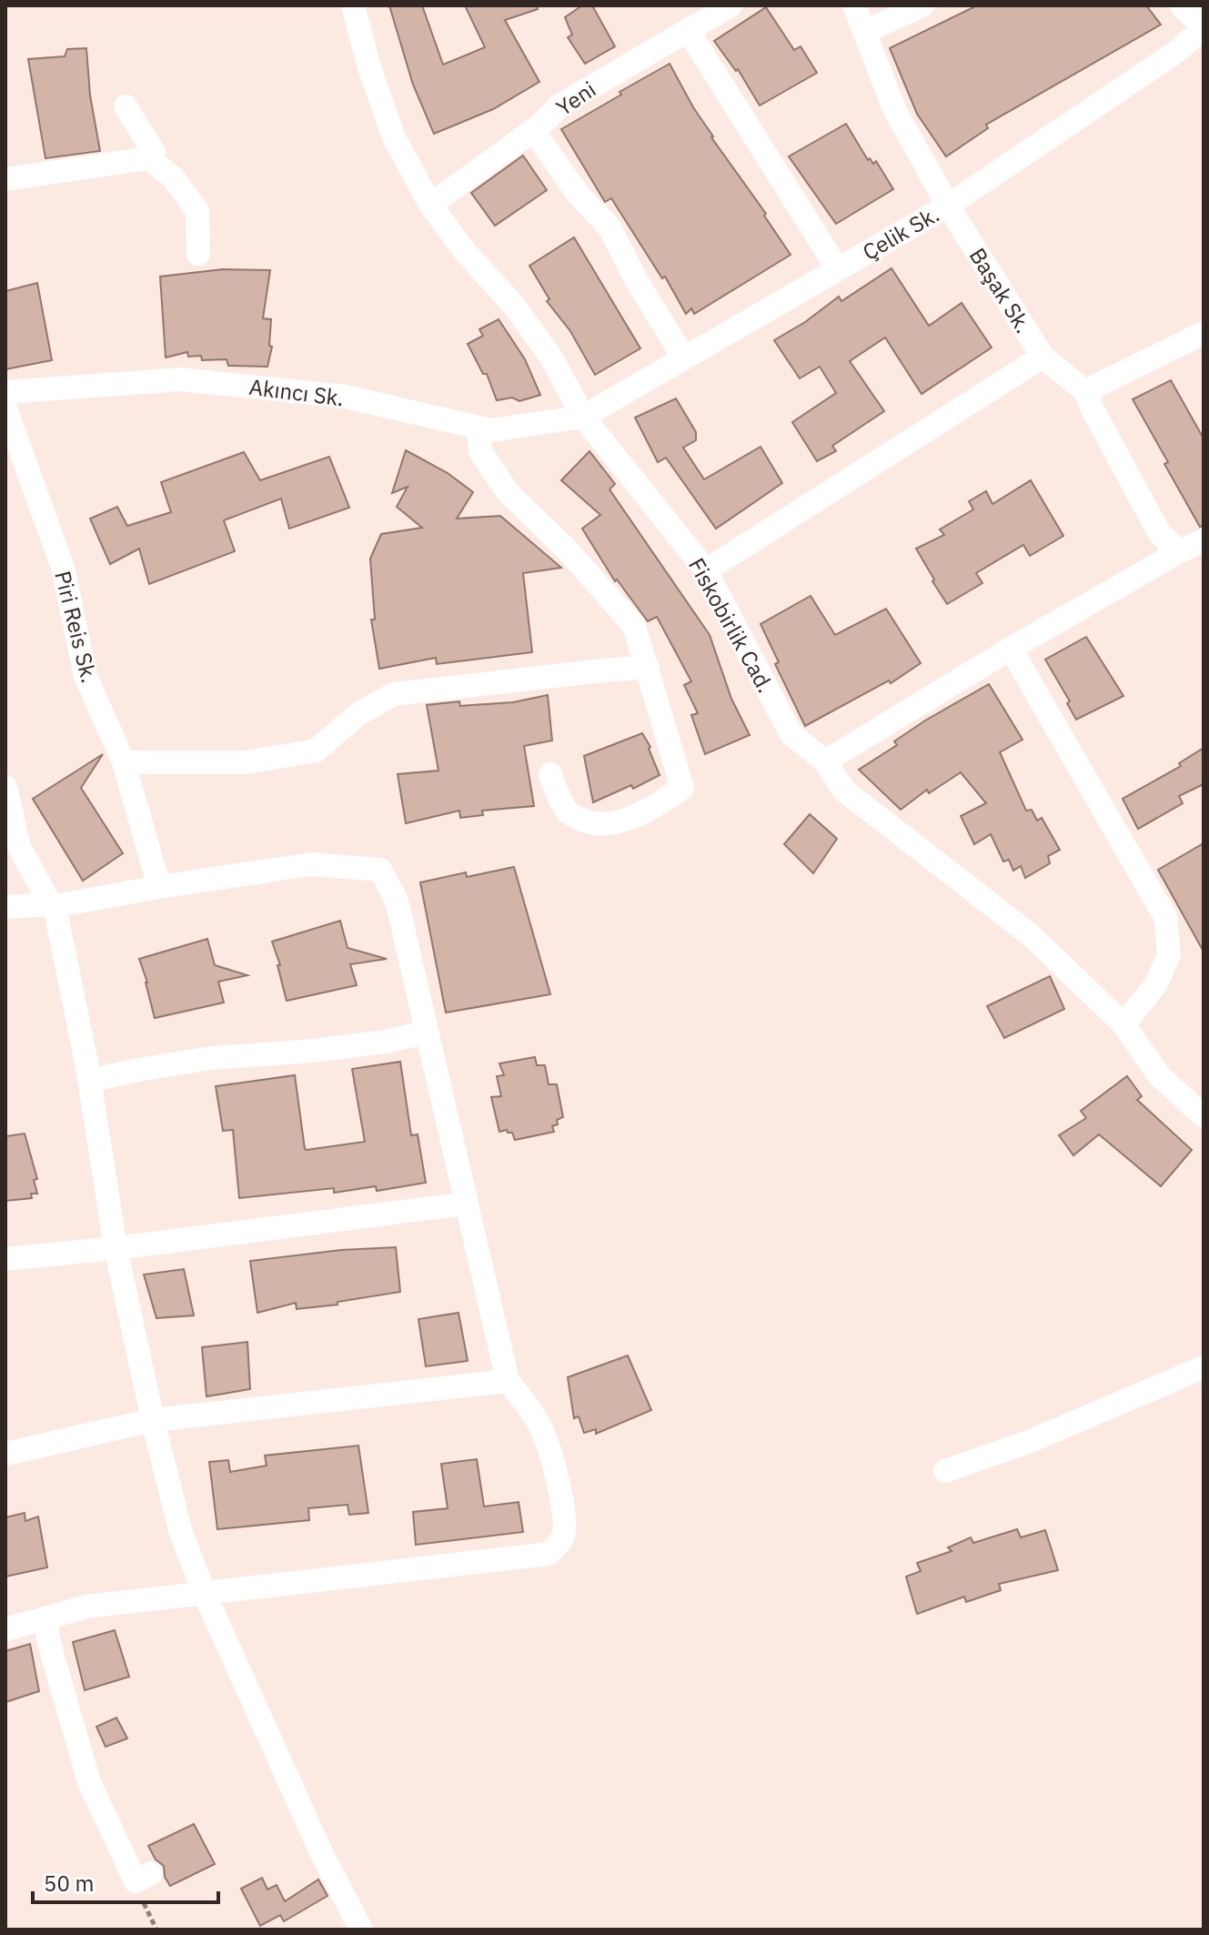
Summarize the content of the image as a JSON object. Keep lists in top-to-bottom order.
{
  "streets": {
    "street": [
      "Yeni",
      "Çelik Sk.",
      "Başak Sk.",
      "Akıncı Sk.",
      "Fiskobirlik Cad.",
      "Piri Reis Sk."
    ]
  },
  "crossings": [
    ["Yeni", "Fiskobirlik Cad."],
    ["Çelik Sk.", "Başak Sk."],
    ["Çelik Sk.", "Akıncı Sk."],
    ["Çelik Sk.", "Fiskobirlik Cad."],
    ["Akıncı Sk.", "Fiskobirlik Cad."]
  ],
  "scale_bar": "50 m"
}
